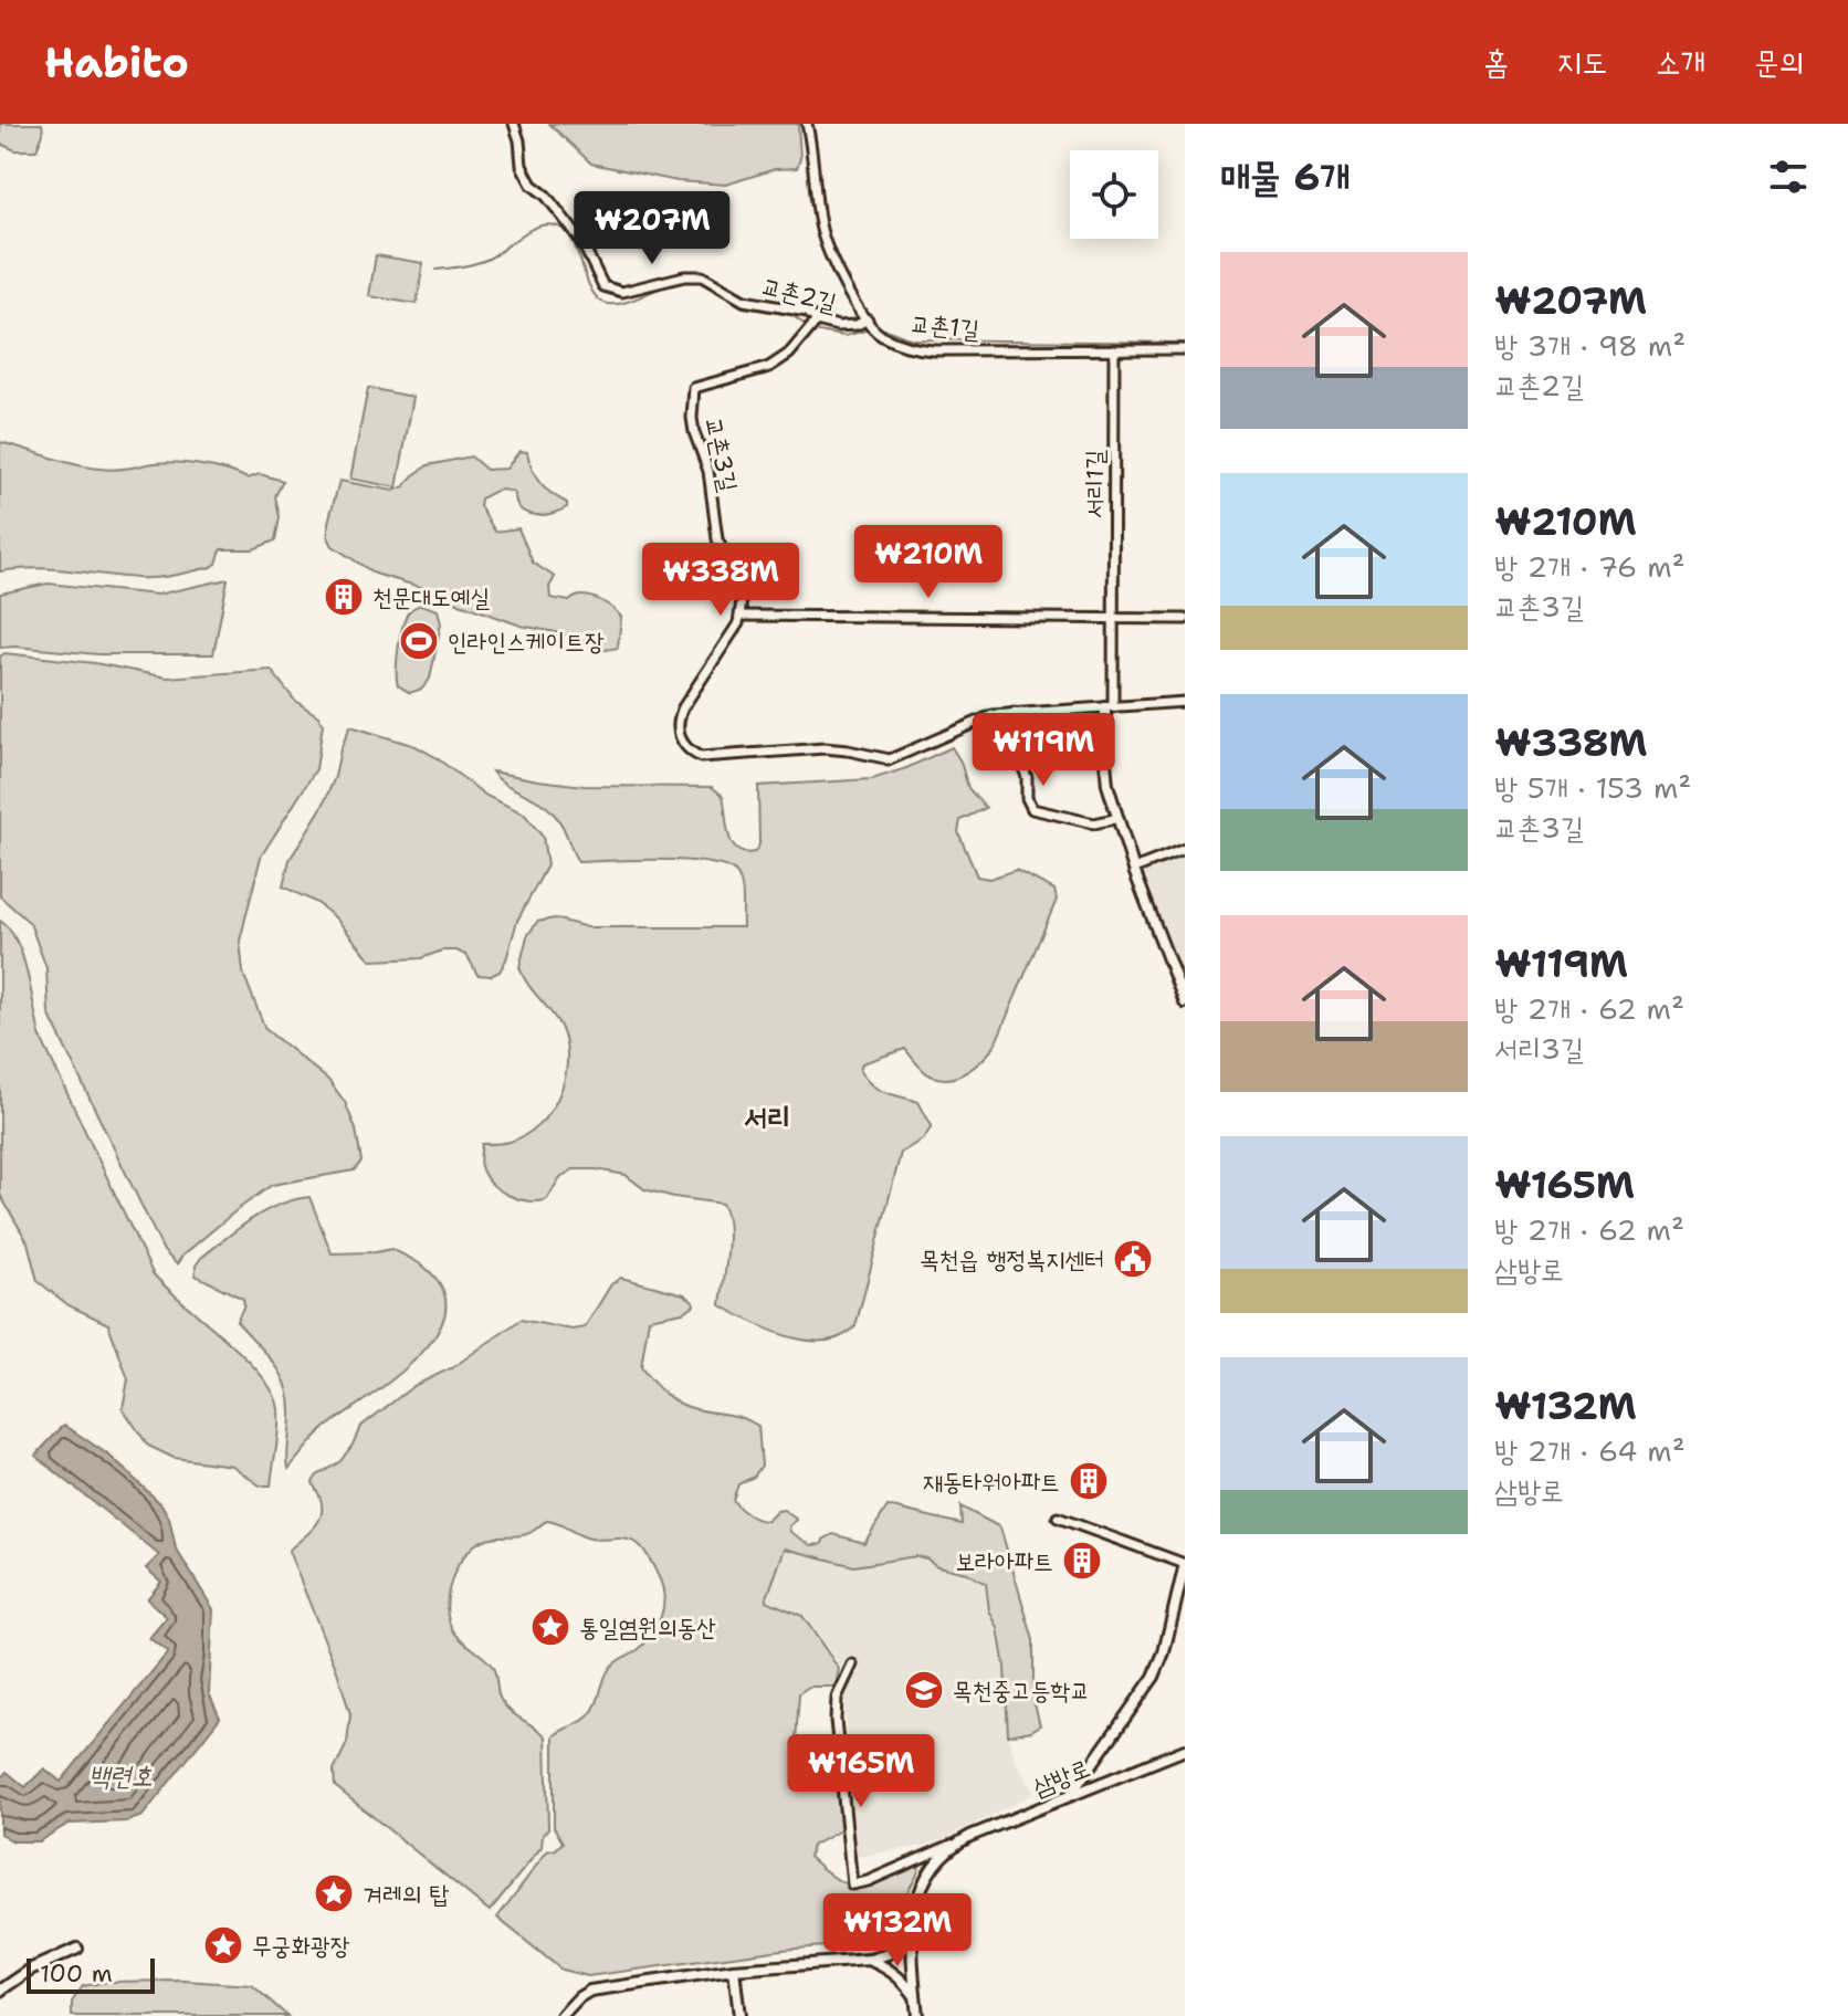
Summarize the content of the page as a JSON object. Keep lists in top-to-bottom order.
{
  "streets": {
    "street": [
      "교촌2길",
      "교촌1길",
      "교촌3길",
      "서리1길",
      "삼방로"
    ]
  },
  "crossings": [
    ["교촌2길", "교촌1길"],
    ["교촌2길", "교촌3길"],
    ["교촌1길", "서리1길"]
  ],
  "districts": ["서리"],
  "water": ["백련호"],
  "places": {
    "building": ["천문대도예실", "재동타워아파트", "보라아파트"],
    "sports": ["인라인스케이트장"],
    "public building": ["목천읍 행정복지센터"],
    "place": ["통일염원의동산", "겨레의 탑", "무궁화광장"],
    "school or university": ["목천중고등학교"]
  },
  "scale_bar": "100 m",
  "page": {
    "header": "Habito",
    "nav": [
      "홈",
      "지도",
      "소개",
      "문의"
    ],
    "heading": "매물 6개",
    "price": [
      "₩207M",
      "₩210M",
      "₩338M",
      "₩119M",
      "₩165M",
      "₩132M"
    ],
    "list": [
      {
        "name": "₩207M",
        "note": "방 3개 · 98 m² · 교촌2길"
      },
      {
        "name": "₩210M",
        "note": "방 2개 · 76 m² · 교촌3길"
      },
      {
        "name": "₩338M",
        "note": "방 5개 · 153 m² · 교촌3길"
      },
      {
        "name": "₩119M",
        "note": "방 2개 · 62 m² · 서리3길"
      },
      {
        "name": "₩165M",
        "note": "방 2개 · 62 m² · 삼방로"
      },
      {
        "name": "₩132M",
        "note": "방 2개 · 64 m² · 삼방로"
      }
    ],
    "scale": "100 m"
  }
}
